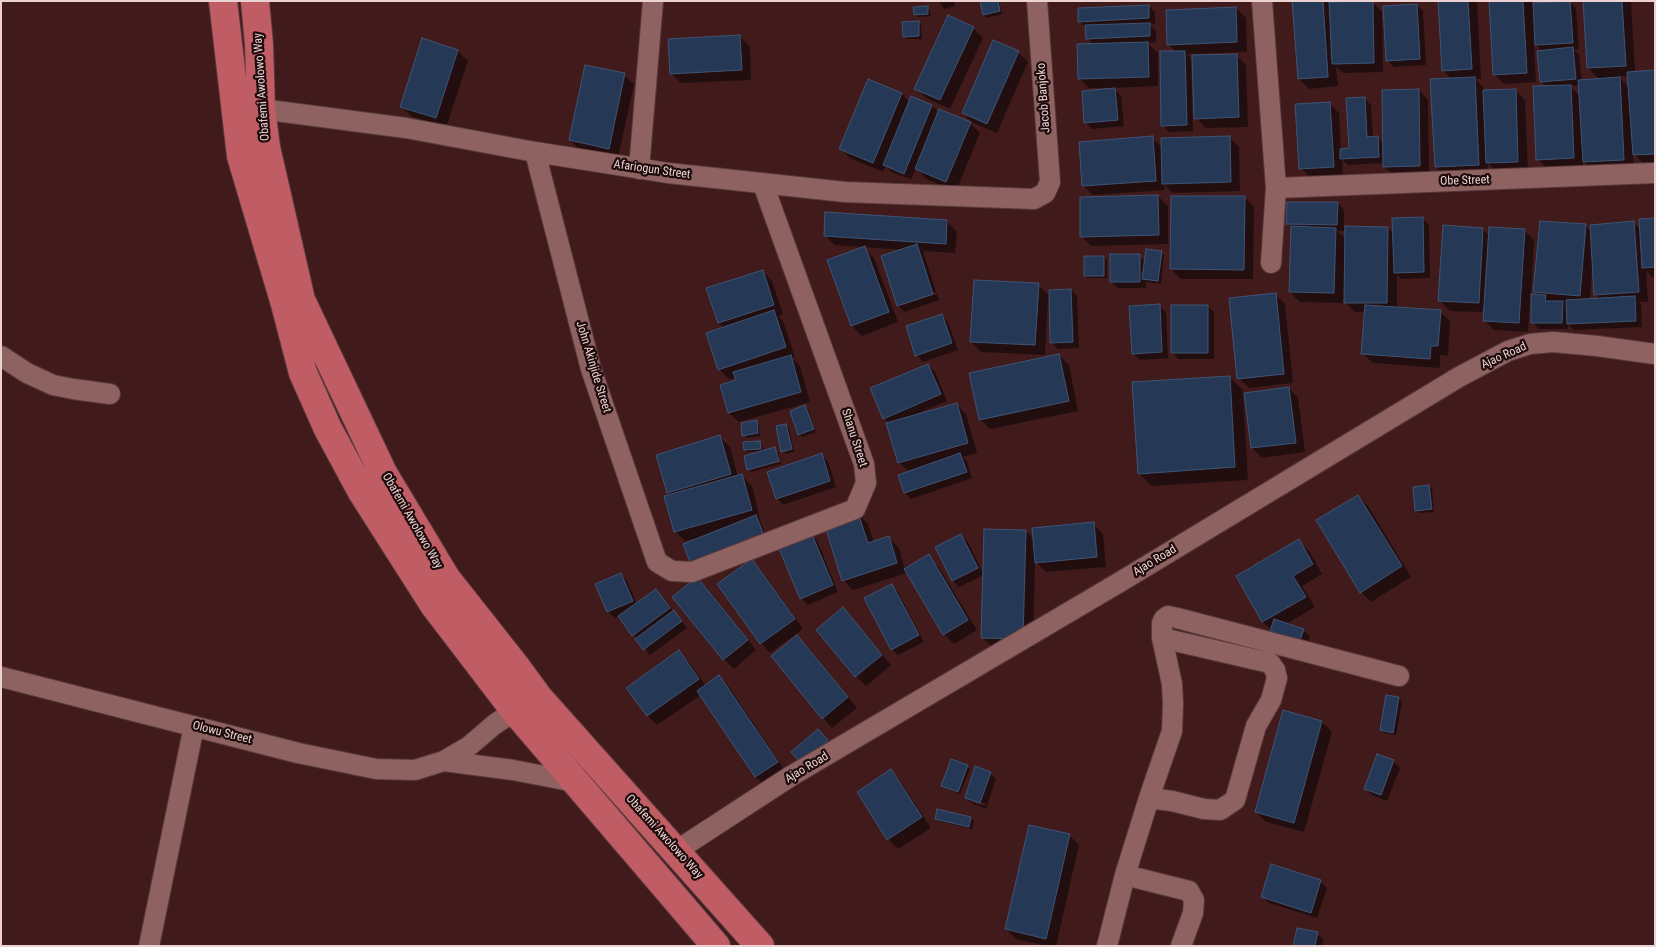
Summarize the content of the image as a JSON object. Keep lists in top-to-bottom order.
{
  "streets": {
    "main road": ["Obafemi Awolowo Way"],
    "street": [
      "Jacob Banjoko",
      "Afariogun Street",
      "Obe Street",
      "Ajao Road",
      "John Akinjide Street",
      "Shanu Street",
      "Olowu Street"
    ]
  },
  "crossings": [
    ["Obafemi Awolowo Way", "Afariogun Street"],
    ["Obafemi Awolowo Way", "Ajao Road"],
    ["Obafemi Awolowo Way", "Olowu Street"],
    ["Jacob Banjoko", "Afariogun Street"],
    ["Afariogun Street", "John Akinjide Street"],
    ["Afariogun Street", "Shanu Street"],
    ["John Akinjide Street", "Shanu Street"]
  ]
}
